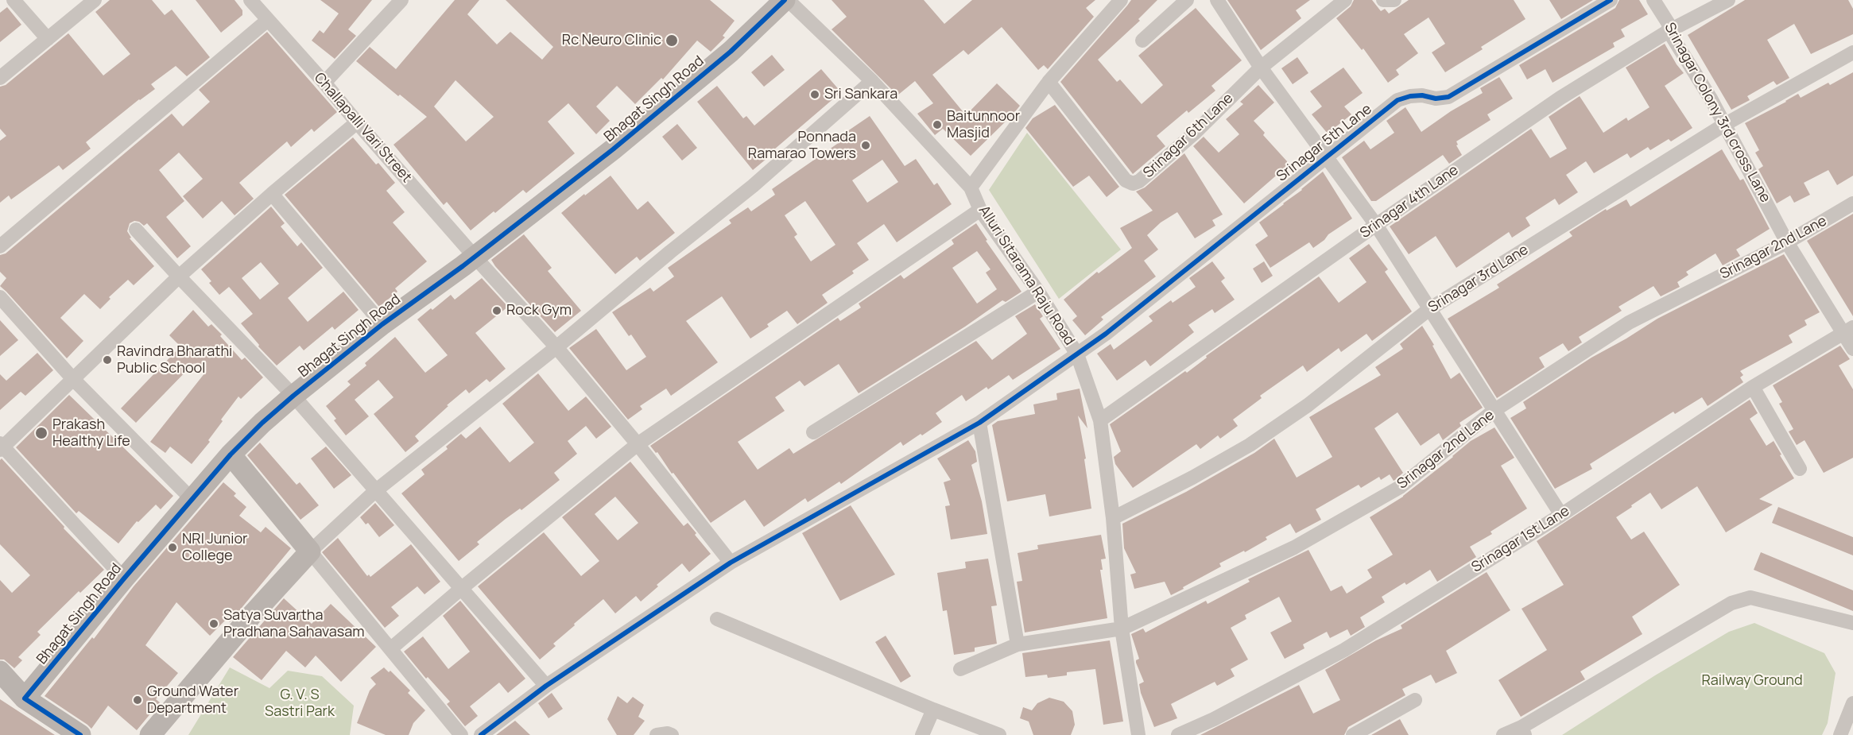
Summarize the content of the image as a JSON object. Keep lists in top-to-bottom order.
{
  "streets": {
    "street": [
      "Bhagat Singh Road",
      "Srinagar Colony 3rd cross Lane",
      "Challapalli Vari Street",
      "Srinagar 6th Lane",
      "Srinagar 5th Lane",
      "Srinagar 4th Lane",
      "Srinagar 2nd Lane",
      "Alluri Sitarama Raju Road",
      "Srinagar 3rd Lane",
      "Srinagar 1st Lane"
    ]
  },
  "crossings": [
    ["Bhagat Singh Road", "Challapalli Vari Street"],
    ["Srinagar Colony 3rd cross Lane", "Srinagar 4th Lane"],
    ["Srinagar Colony 3rd cross Lane", "Srinagar 2nd Lane"],
    ["Srinagar Colony 3rd cross Lane", "Srinagar 3rd Lane"],
    ["Srinagar Colony 3rd cross Lane", "Srinagar 1st Lane"],
    ["Challapalli Vari Street", "Srinagar 5th Lane"],
    ["Srinagar 5th Lane", "Alluri Sitarama Raju Road"],
    ["Srinagar 4th Lane", "Alluri Sitarama Raju Road"],
    ["Srinagar 2nd Lane", "Alluri Sitarama Raju Road"],
    ["Alluri Sitarama Raju Road", "Srinagar 3rd Lane"]
  ],
  "parks": ["Railway Ground", "G. V. S Sastri Park"],
  "places": [
    "Rc Neuro Clinic",
    "Sri Sankara",
    "Baitunnoor Masjid",
    "Ponnada Ramarao Towers",
    "Rock Gym",
    "Ravindra Bharathi Public School",
    "Prakash Healthy Life",
    "NRI Junior College",
    "Satya Suvartha Pradhana Sahavasam",
    "Ground Water Department"
  ]
}
